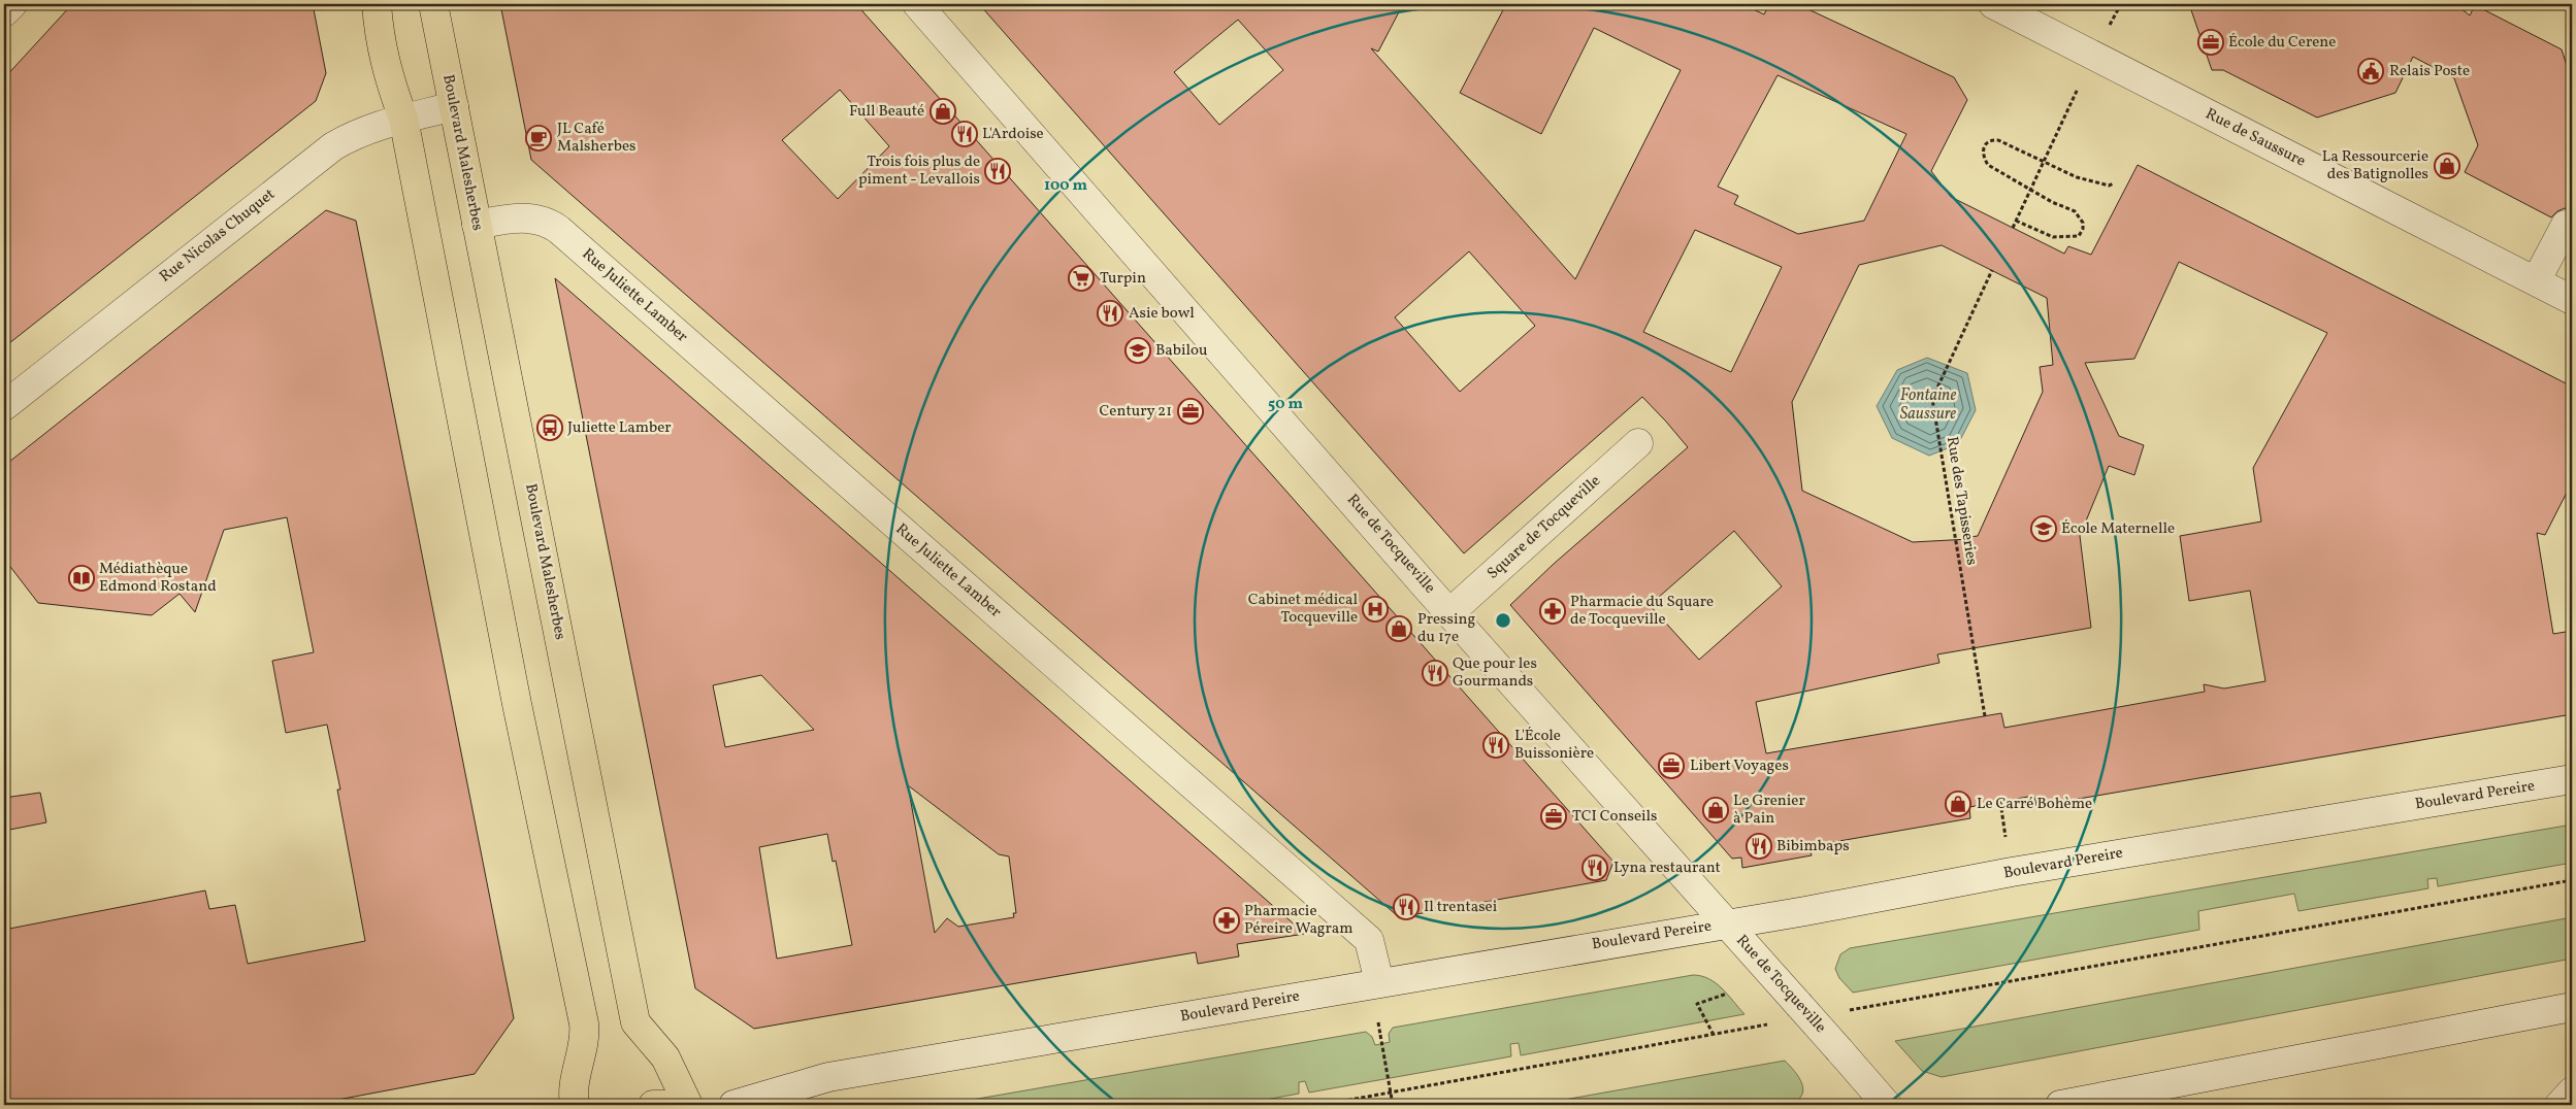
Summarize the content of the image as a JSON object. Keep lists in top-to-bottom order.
{
  "streets": {
    "main road": ["Boulevard Malesherbes"],
    "street": [
      "Rue de Saussure",
      "Rue Nicolas Chuquet",
      "Rue Juliette Lamber",
      "Square de Tocqueville",
      "Rue de Tocqueville",
      "Boulevard Pereire"
    ],
    "path": ["Rue des Tapisseries"]
  },
  "crossings": [
    ["Boulevard Malesherbes", "Rue Nicolas Chuquet"],
    ["Boulevard Malesherbes", "Rue Juliette Lamber"],
    ["Rue Juliette Lamber", "Boulevard Pereire"],
    ["Square de Tocqueville", "Rue de Tocqueville"],
    ["Rue de Tocqueville", "Boulevard Pereire"]
  ],
  "water": ["Fontaine Saussure"],
  "places": {
    "office": [
      "École du Cerene",
      "Century 21",
      "Libert Voyages",
      "TCI Conseils"
    ],
    "public building": ["Relais Poste"],
    "shop": [
      "Full Beauté",
      "La Ressourcerie des Batignolles",
      "Pressing du 17e",
      "Le Carré Bohème",
      "Le Grenier à Pain"
    ],
    "restaurant": [
      "L'Ardoise",
      "Trois fois plus de piment - Levallois",
      "Asie bowl",
      "Que pour les Gourmands",
      "L'École Buissonière",
      "Bibimbaps",
      "Lyna restaurant",
      "Il trentasei"
    ],
    "cafe": ["JL Café Malsherbes"],
    "supermarket": ["Turpin"],
    "school or university": ["Babilou", "École Maternelle"],
    "bus stop": ["Juliette Lamber"],
    "library": ["Médiathèque Edmond Rostand"],
    "hospital": ["Cabinet médical Tocqueville"],
    "pharmacy": ["Pharmacie du Square de Tocqueville", "Pharmacie Péreire Wagram"]
  },
  "rings": ["100 m", "50 m"]
}
